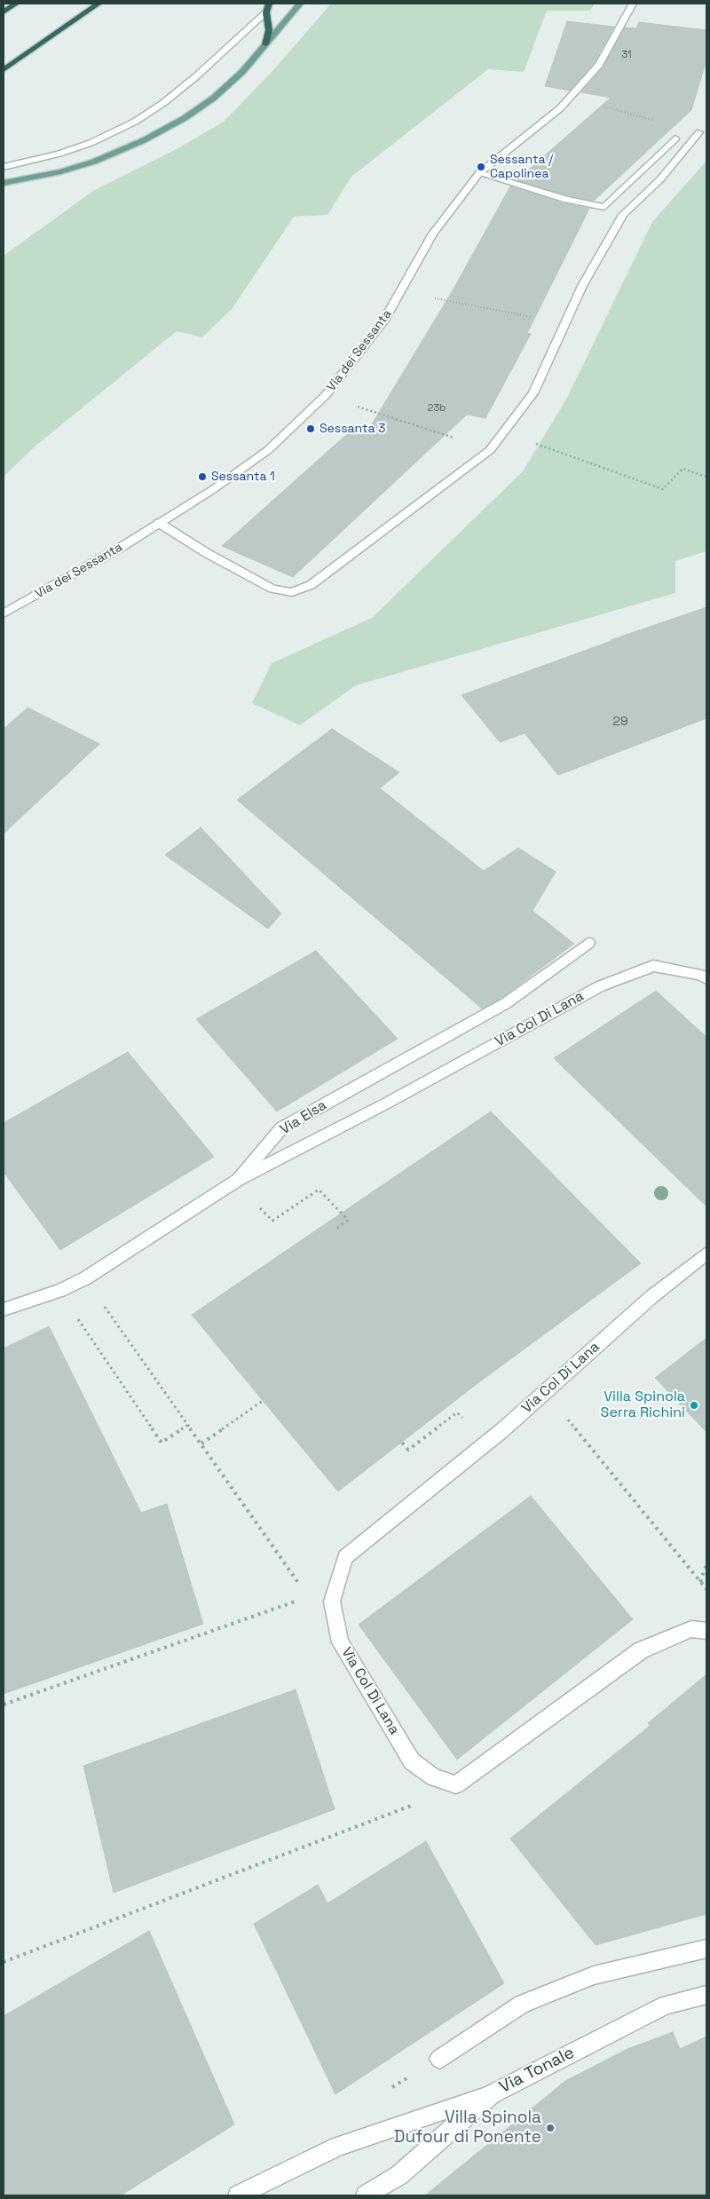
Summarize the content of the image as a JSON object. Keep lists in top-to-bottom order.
{
  "streets": {
    "street": [
      "Via dei Sessanta",
      "Via Col Di Lana",
      "Via Elsa",
      "Via Tonale"
    ]
  },
  "crossings": [
    ["Via Col Di Lana", "Via Elsa"]
  ],
  "places": [
    "Sessanta / Capolinea",
    "Sessanta 3",
    "Sessanta 1",
    "Villa Spinola Serra Richini",
    "Villa Spinola Dufour di Ponente"
  ],
  "house_numbers": ["31", "23b", "29"]
}
